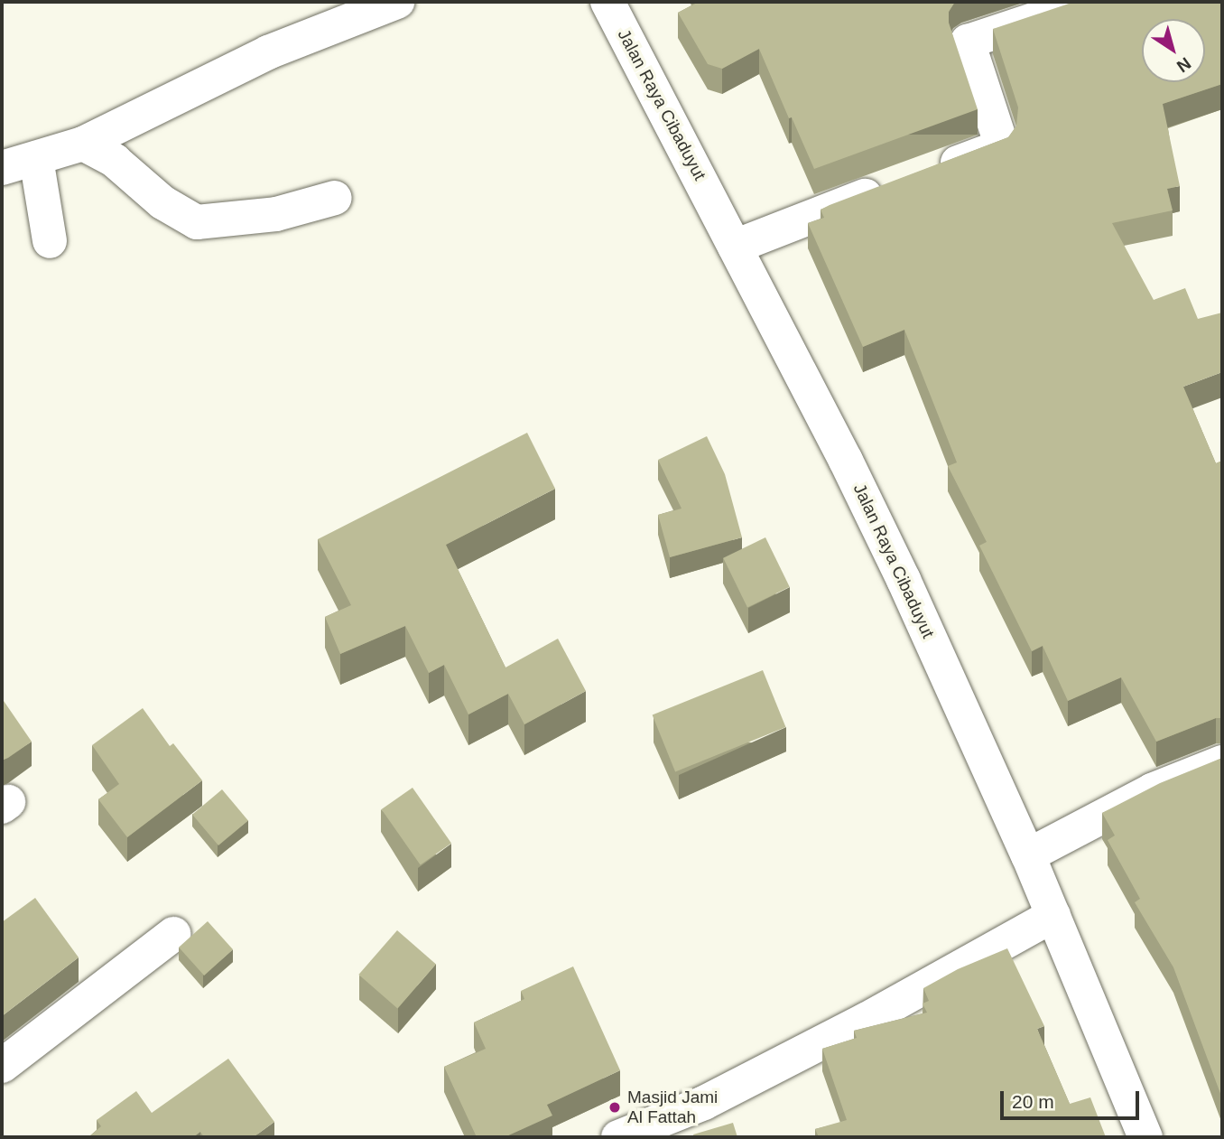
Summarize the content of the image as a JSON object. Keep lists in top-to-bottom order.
{
  "streets": {
    "street": ["Jalan Raya Cibaduyut"]
  },
  "places": ["Masjid Jami Al Fattah"],
  "scale_bar": "20 m",
  "north": "bottom right"
}
